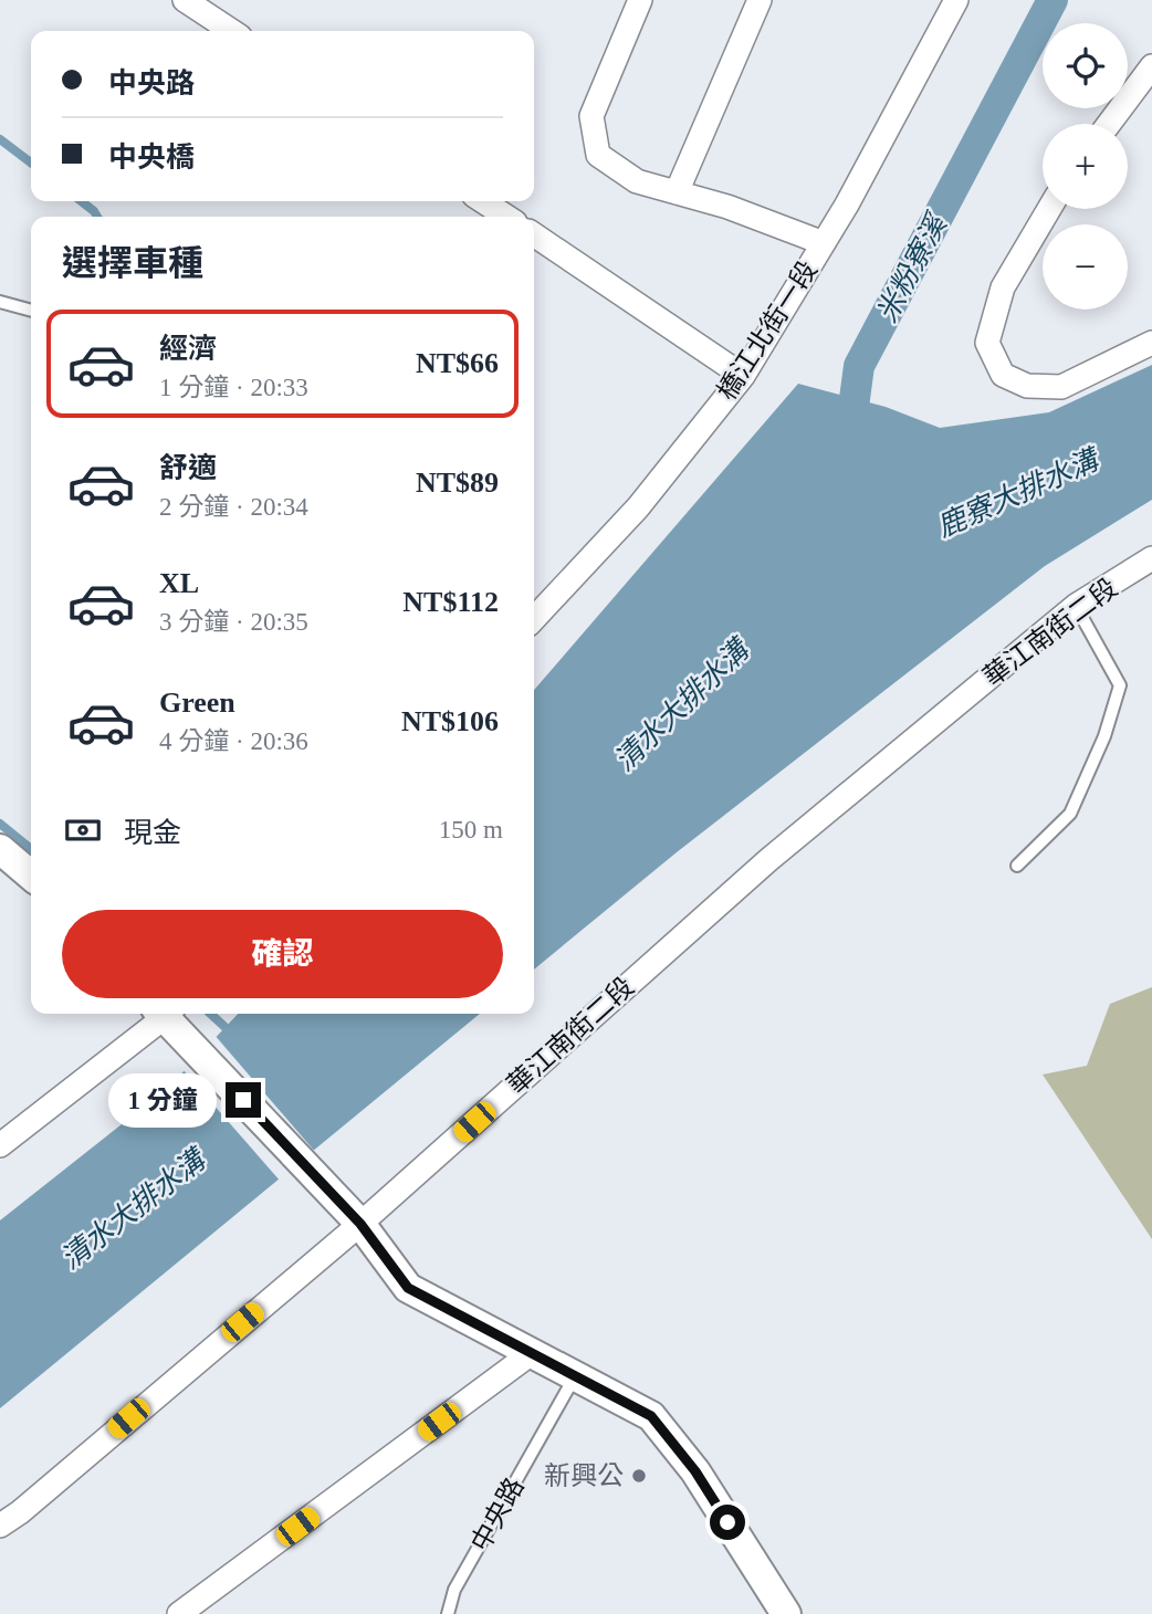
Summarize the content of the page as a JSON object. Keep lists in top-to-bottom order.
{
  "streets": {
    "street": ["橋江北街一段", "華江南街二段"],
    "lane": ["中央路"]
  },
  "water": ["米粉寮溪", "鹿寮大排水溝", "清水大排水溝"],
  "places": ["新興公"],
  "page": {
    "map_buttons": ["+", "−"],
    "banner": ["中央路", "中央橋"],
    "heading": "選擇車種",
    "list": [
      {
        "name": "經濟",
        "note": "1 分鐘 · 20:33",
        "value": "NT$66"
      },
      {
        "name": "舒適",
        "note": "2 分鐘 · 20:34",
        "value": "NT$89"
      },
      {
        "name": "XL",
        "note": "3 分鐘 · 20:35",
        "value": "NT$112"
      },
      {
        "name": "Green",
        "note": "4 分鐘 · 20:36",
        "value": "NT$106"
      }
    ],
    "pay": ["現金", "150 m"],
    "buttons": "確認",
    "bubble": "1 分鐘"
  }
}
